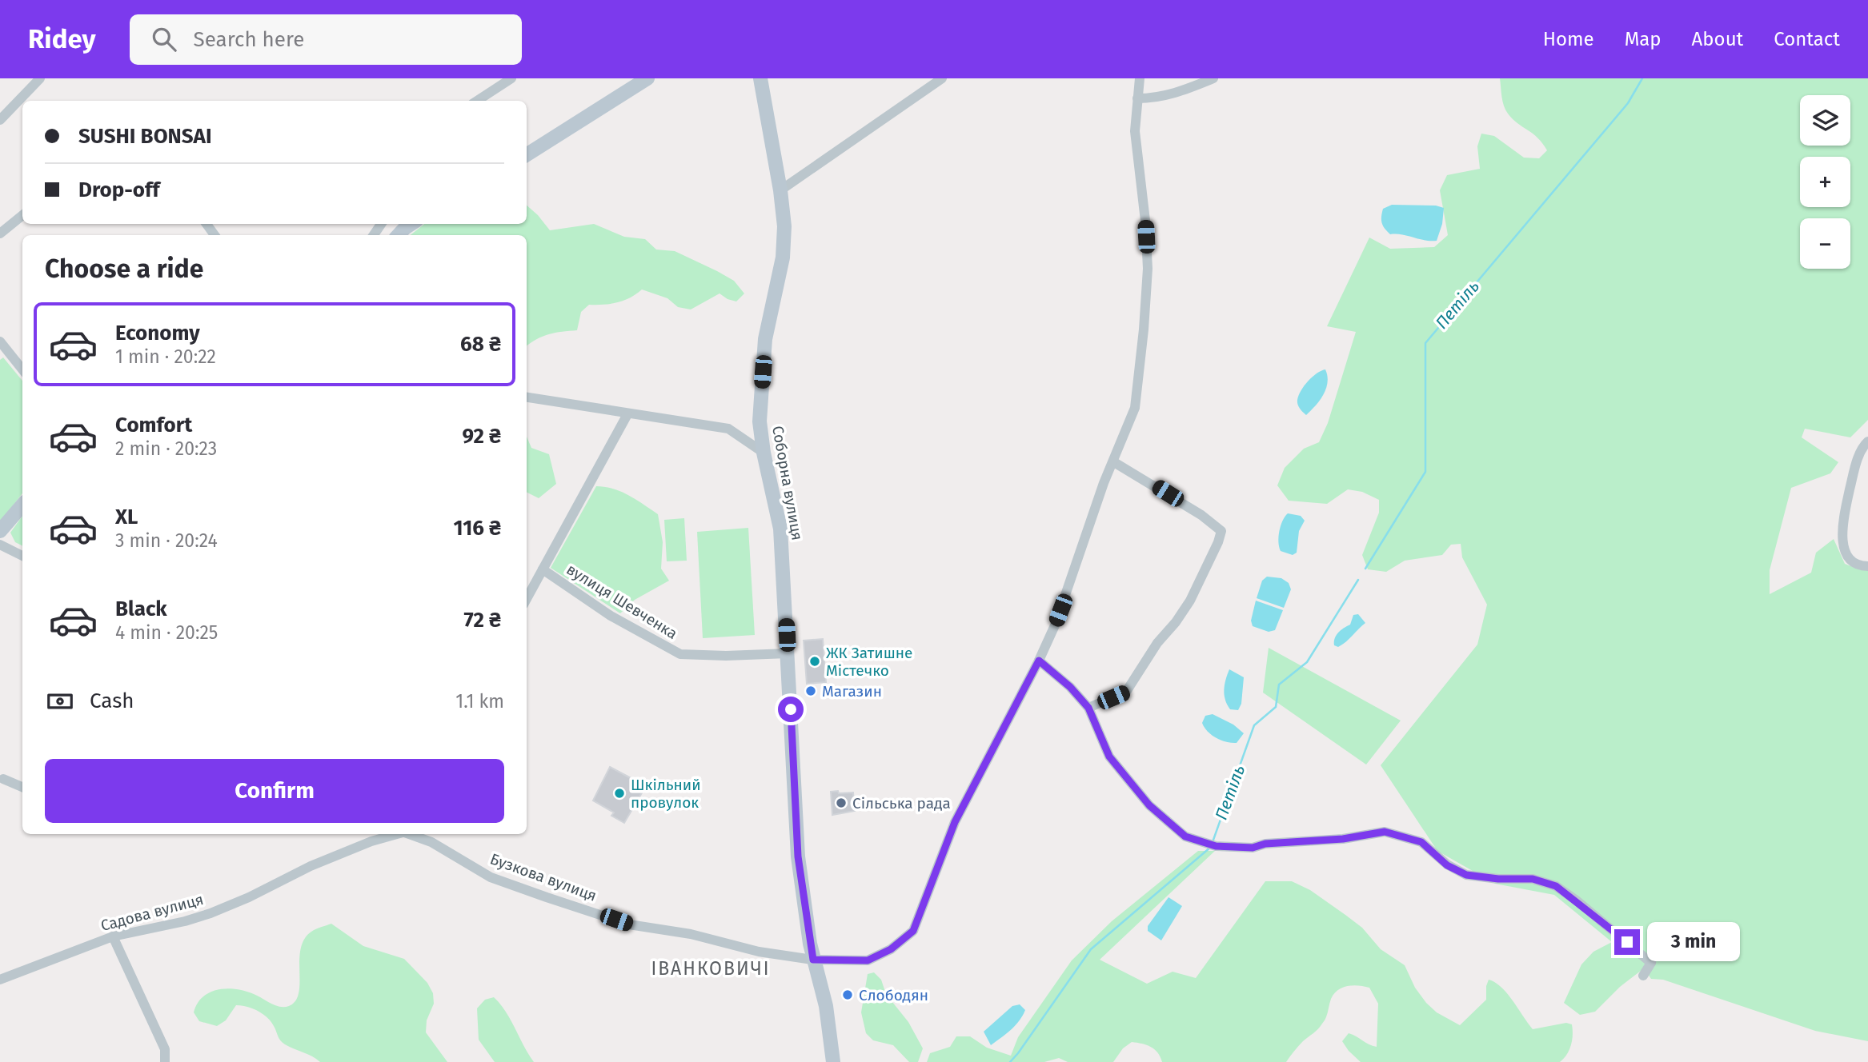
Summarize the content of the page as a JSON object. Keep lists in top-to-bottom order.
{
  "streets": {
    "street": [
      "Соборна вулиця",
      "вулиця Шевченка",
      "Бузкова вулиця",
      "Садова вулиця"
    ]
  },
  "crossings": [
    ["Соборна вулиця", "вулиця Шевченка"],
    ["Соборна вулиця", "Бузкова вулиця"]
  ],
  "districts": ["ІВАНКОВИЧІ"],
  "water": ["Петіль"],
  "places": [
    "ЖК Затишне Містечко",
    "Магазин",
    "Шкільний провулок",
    "Cільська рада",
    "Слободян"
  ],
  "page": {
    "header": "Ridey",
    "search": "Search here",
    "nav": [
      "Home",
      "Map",
      "About",
      "Contact"
    ],
    "map_buttons": ["+", "−"],
    "banner": ["SUSHI BONSAI", "Drop-off"],
    "heading": "Choose a ride",
    "list": [
      {
        "name": "Economy",
        "note": "1 min · 20:22",
        "value": "68 ₴"
      },
      {
        "name": "Comfort",
        "note": "2 min · 20:23",
        "value": "92 ₴"
      },
      {
        "name": "XL",
        "note": "3 min · 20:24",
        "value": "116 ₴"
      },
      {
        "name": "Black",
        "note": "4 min · 20:25",
        "value": "72 ₴"
      }
    ],
    "pay": ["Cash", "1.1 km"],
    "buttons": "Confirm",
    "bubble": "3 min"
  }
}
